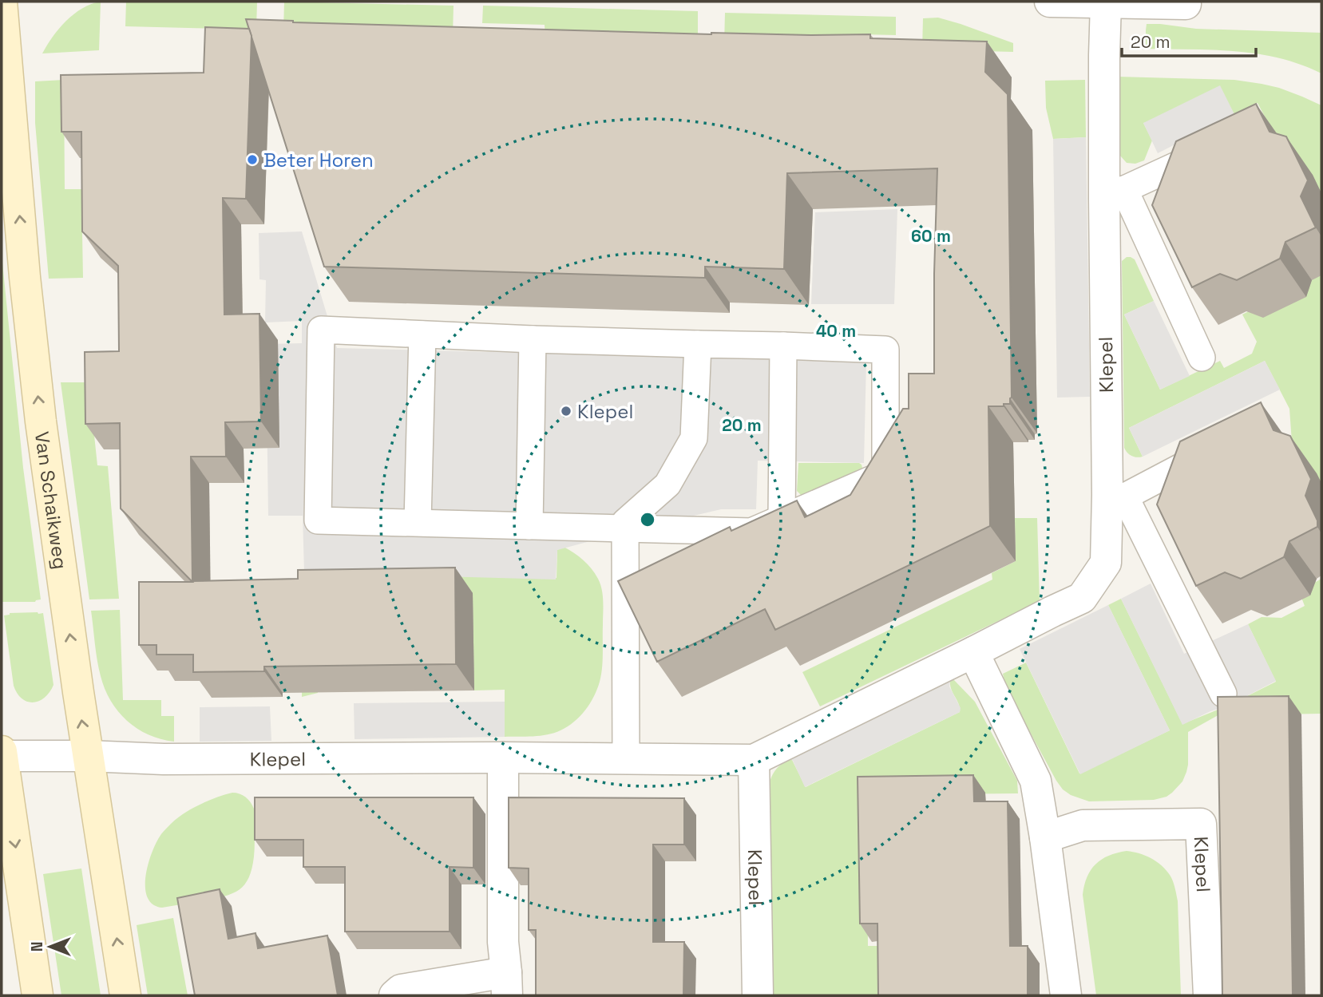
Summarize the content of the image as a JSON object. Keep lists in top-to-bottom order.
{
  "streets": {
    "street": ["Klepel", "Van Schaikweg"]
  },
  "crossings": [
    ["Klepel", "Van Schaikweg"]
  ],
  "one_way": ["Van Schaikweg"],
  "places": ["Beter Horen", "Klepel"],
  "scale_bar": "20 m",
  "north": "left",
  "rings": ["60 m", "40 m", "20 m"]
}
